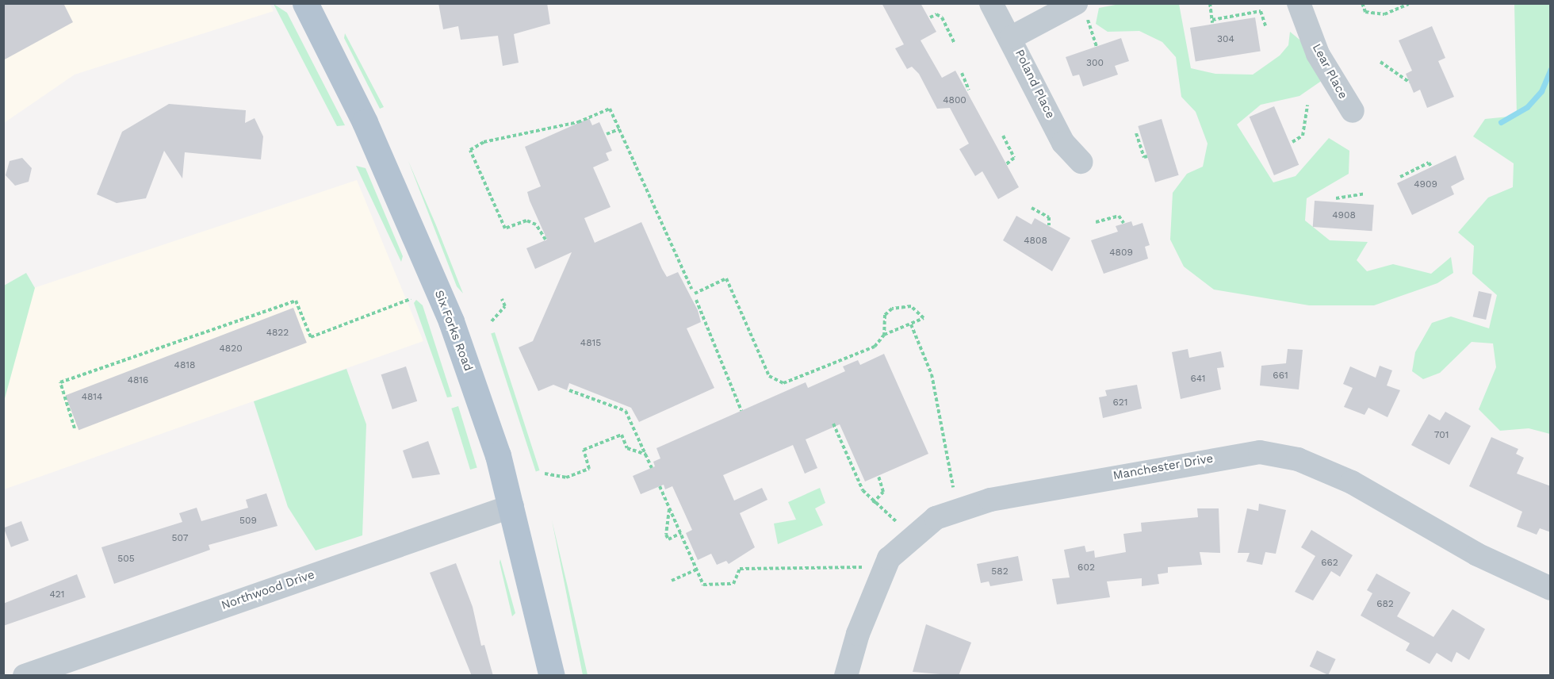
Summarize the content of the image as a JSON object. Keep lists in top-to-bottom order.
{
  "streets": {
    "main road": ["Six Forks Road"],
    "street": [
      "Lear Place",
      "Poland Place",
      "Manchester Drive",
      "Northwood Drive"
    ]
  },
  "crossings": [
    ["Six Forks Road", "Northwood Drive"]
  ],
  "house_numbers": [
    "304",
    "300",
    "4800",
    "4909",
    "4908",
    "4808",
    "4809",
    "4822",
    "4815",
    "4820",
    "4818",
    "661",
    "641",
    "4816",
    "4814",
    "621",
    "701",
    "509",
    "507",
    "505",
    "662",
    "602",
    "582",
    "421",
    "682"
  ]
}
